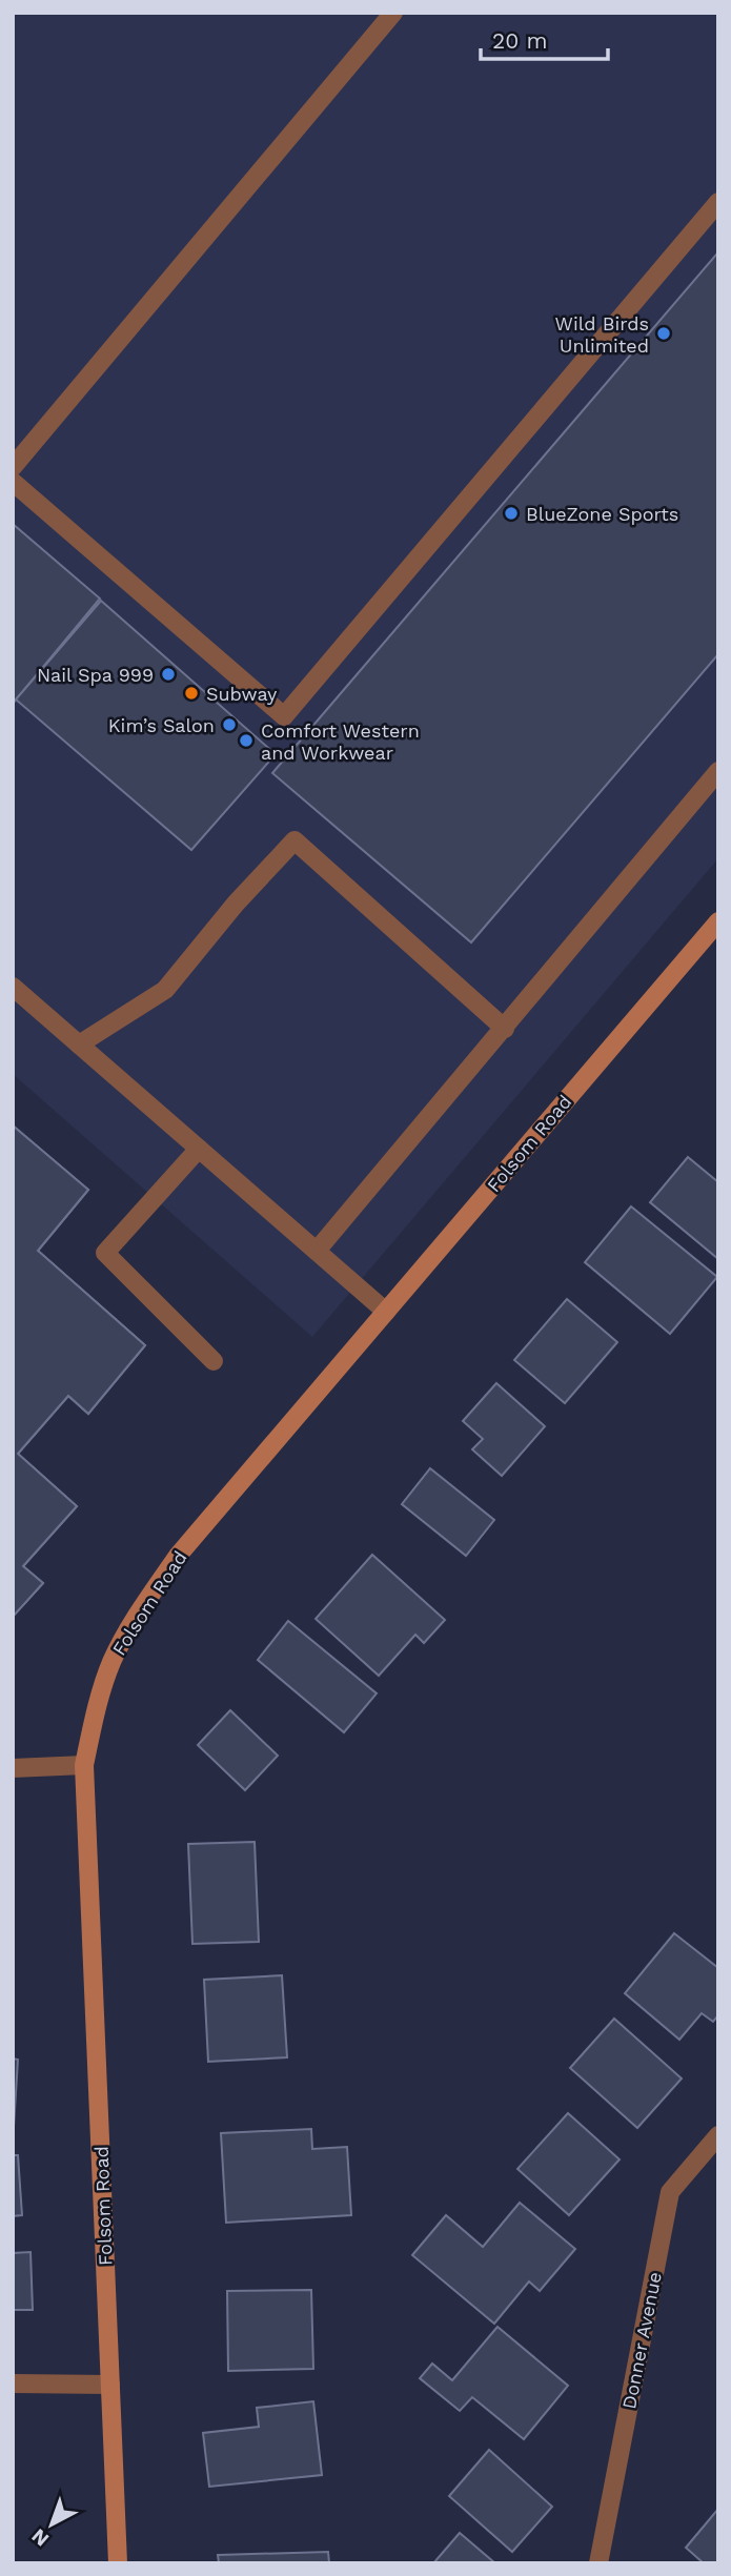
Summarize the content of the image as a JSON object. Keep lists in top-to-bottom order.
{
  "streets": {
    "street": ["Folsom Road", "Donner Avenue"]
  },
  "places": [
    "Wild Birds Unlimited",
    "BlueZone Sports",
    "Nail Spa 999",
    "Subway",
    "Kim’s Salon",
    "Comfort Western and Workwear"
  ],
  "scale_bar": "20 m",
  "north": "bottom left"
}
